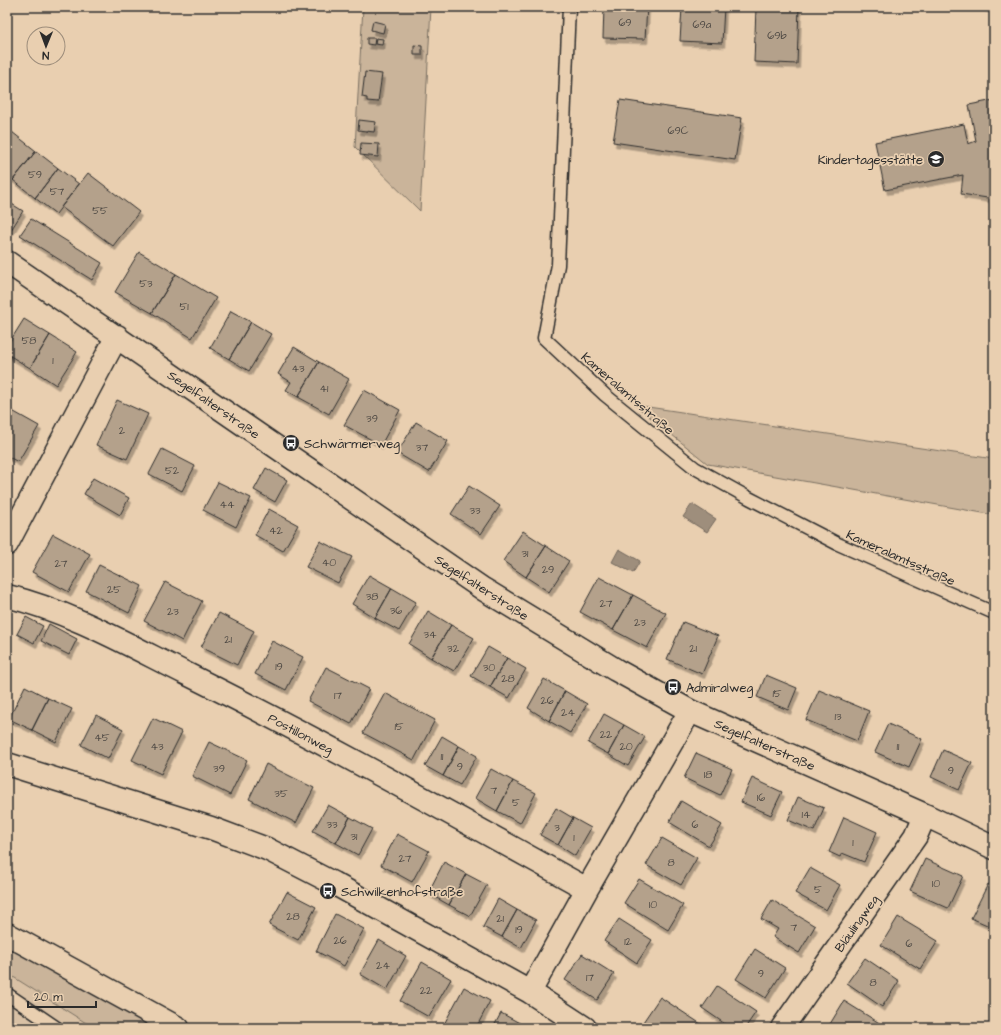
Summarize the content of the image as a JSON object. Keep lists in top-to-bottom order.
{
  "streets": {
    "street": ["Segelfalterstraße", "Postillonweg", "Bläulingweg"],
    "lane": ["Kameralamtsstraße"]
  },
  "crossings": [
    ["Segelfalterstraße", "Bläulingweg"]
  ],
  "places": {
    "school or university": ["Kindertagesstätte"],
    "bus stop": ["Schwärmerweg", "Admiralweg", "Schwilkenhofstraße"]
  },
  "house_numbers": [
    "69",
    "69a",
    "69b",
    "69C",
    "59",
    "57",
    "55",
    "53",
    "51",
    "58",
    "1",
    "43",
    "41",
    "39",
    "2",
    "37",
    "52",
    "44",
    "33",
    "42",
    "31",
    "40",
    "27",
    "29",
    "25",
    "38",
    "27",
    "36",
    "23",
    "23",
    "34",
    "21",
    "32",
    "21",
    "19",
    "30",
    "28",
    "15",
    "17",
    "26",
    "24",
    "13",
    "15",
    "22",
    "45",
    "43",
    "20",
    "11",
    "11",
    "9",
    "39",
    "9",
    "18",
    "7",
    "35",
    "16",
    "5",
    "14",
    "33",
    "6",
    "3",
    "31",
    "1",
    "1",
    "27",
    "8",
    "10",
    "5",
    "10",
    "28",
    "21",
    "7",
    "19",
    "26",
    "12",
    "6",
    "24",
    "9",
    "17",
    "8",
    "22"
  ],
  "scale_bar": "20 m",
  "north": "bottom"
}
